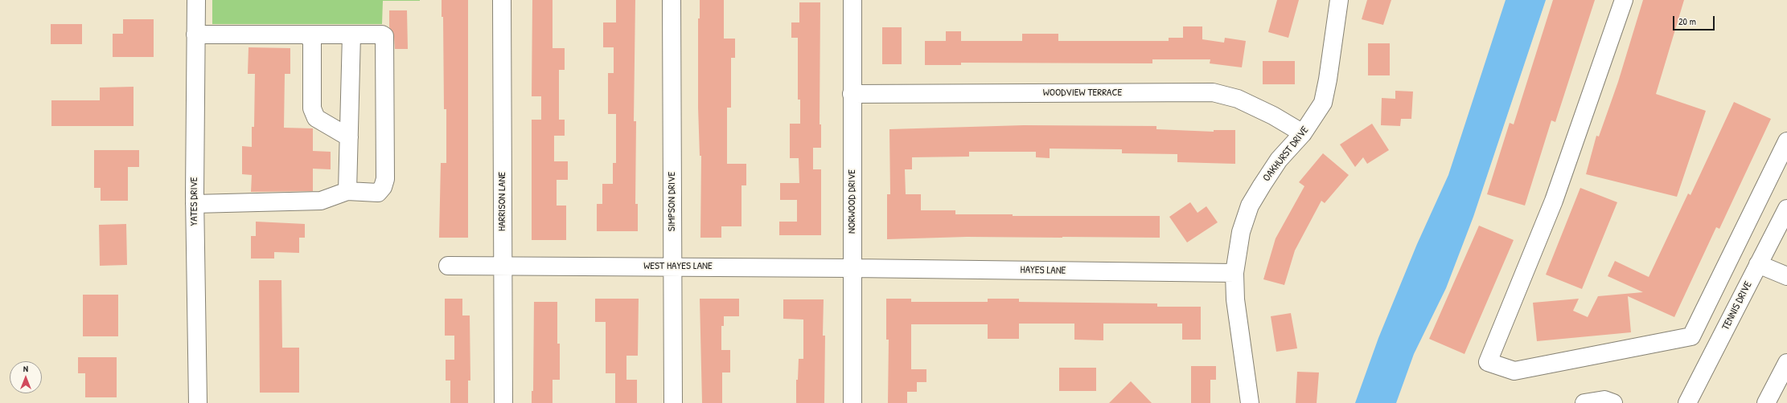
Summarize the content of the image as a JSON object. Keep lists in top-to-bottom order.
{
  "streets": {
    "street": [
      "WOODVIEW TERRACE",
      "OAKHURST DRIVE",
      "YATES DRIVE",
      "HARRISON LANE",
      "SIMPSON DRIVE",
      "NORWOOD DRIVE",
      "WEST HAYES LANE",
      "HAYES LANE",
      "TENNIS DRIVE"
    ]
  },
  "crossings": [
    ["WOODVIEW TERRACE", "OAKHURST DRIVE"],
    ["WOODVIEW TERRACE", "NORWOOD DRIVE"],
    ["OAKHURST DRIVE", "HAYES LANE"],
    ["HARRISON LANE", "WEST HAYES LANE"],
    ["SIMPSON DRIVE", "WEST HAYES LANE"],
    ["NORWOOD DRIVE", "WEST HAYES LANE"],
    ["NORWOOD DRIVE", "HAYES LANE"],
    ["WEST HAYES LANE", "HAYES LANE"]
  ],
  "scale_bar": "20 m",
  "north": "top"
}
